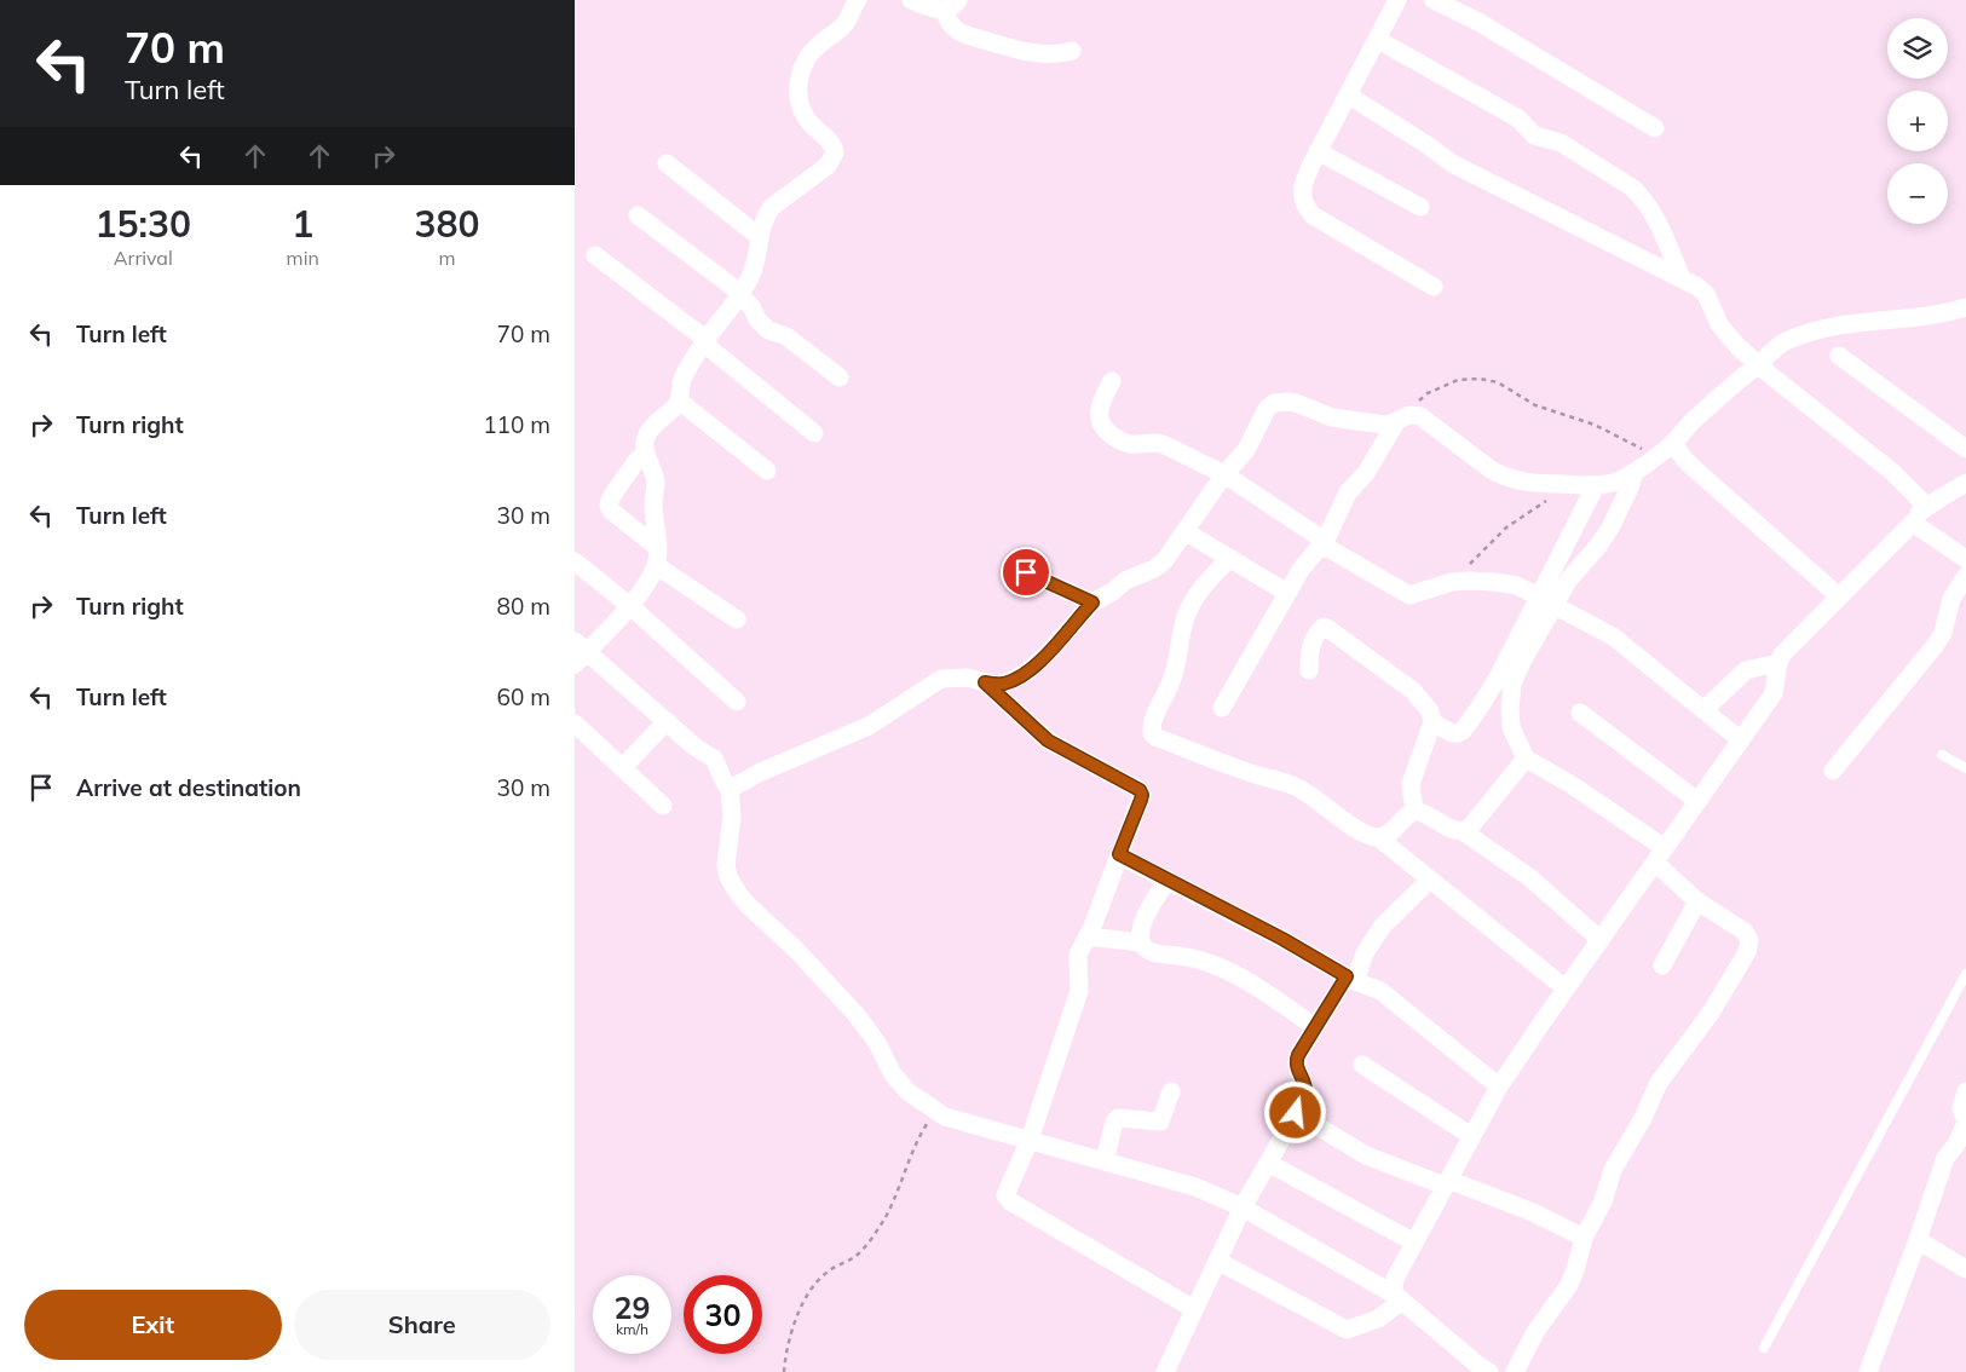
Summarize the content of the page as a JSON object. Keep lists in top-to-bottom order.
{
  "page": {
    "turn": ["70 m", "Turn left"],
    "map_buttons": ["+", "−"],
    "eta": [
      "15:30",
      "Arrival",
      "1",
      "min",
      "380",
      "m"
    ],
    "list": [
      {
        "name": "Turn left",
        "value": "70 m"
      },
      {
        "name": "Turn right",
        "value": "110 m"
      },
      {
        "name": "Turn left",
        "value": "30 m"
      },
      {
        "name": "Turn right",
        "value": "80 m"
      },
      {
        "name": "Turn left",
        "value": "60 m"
      },
      {
        "name": "Arrive at destination",
        "value": "30 m"
      }
    ],
    "speed": "29 km/h",
    "limit": "30",
    "buttons": ["Exit", "Share"]
  }
}
